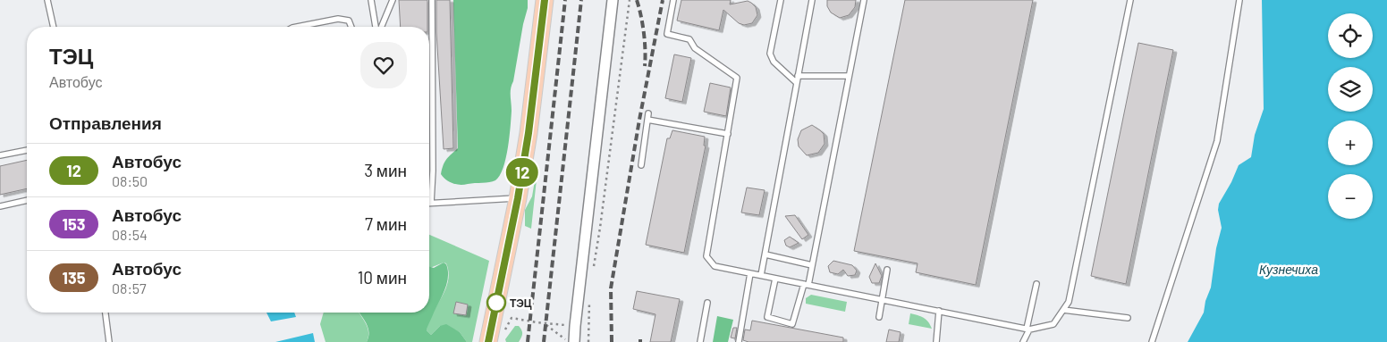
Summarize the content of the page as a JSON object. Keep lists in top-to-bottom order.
{
  "water": ["Кузнечиха"],
  "places": ["ТЭЦ"],
  "lines": ["bus line 12"],
  "page": {
    "on_map": "12",
    "map_buttons": ["+", "−"],
    "heading": [
      ["ТЭЦ", "Автобус"],
      "Отправления"
    ],
    "list": [
      {
        "mark": "12",
        "name": "Автобус",
        "note": "08:50",
        "value": "3 мин"
      },
      {
        "mark": "153",
        "name": "Автобус",
        "note": "08:54",
        "value": "7 мин"
      },
      {
        "mark": "135",
        "name": "Автобус",
        "note": "08:57",
        "value": "10 мин"
      }
    ]
  }
}
